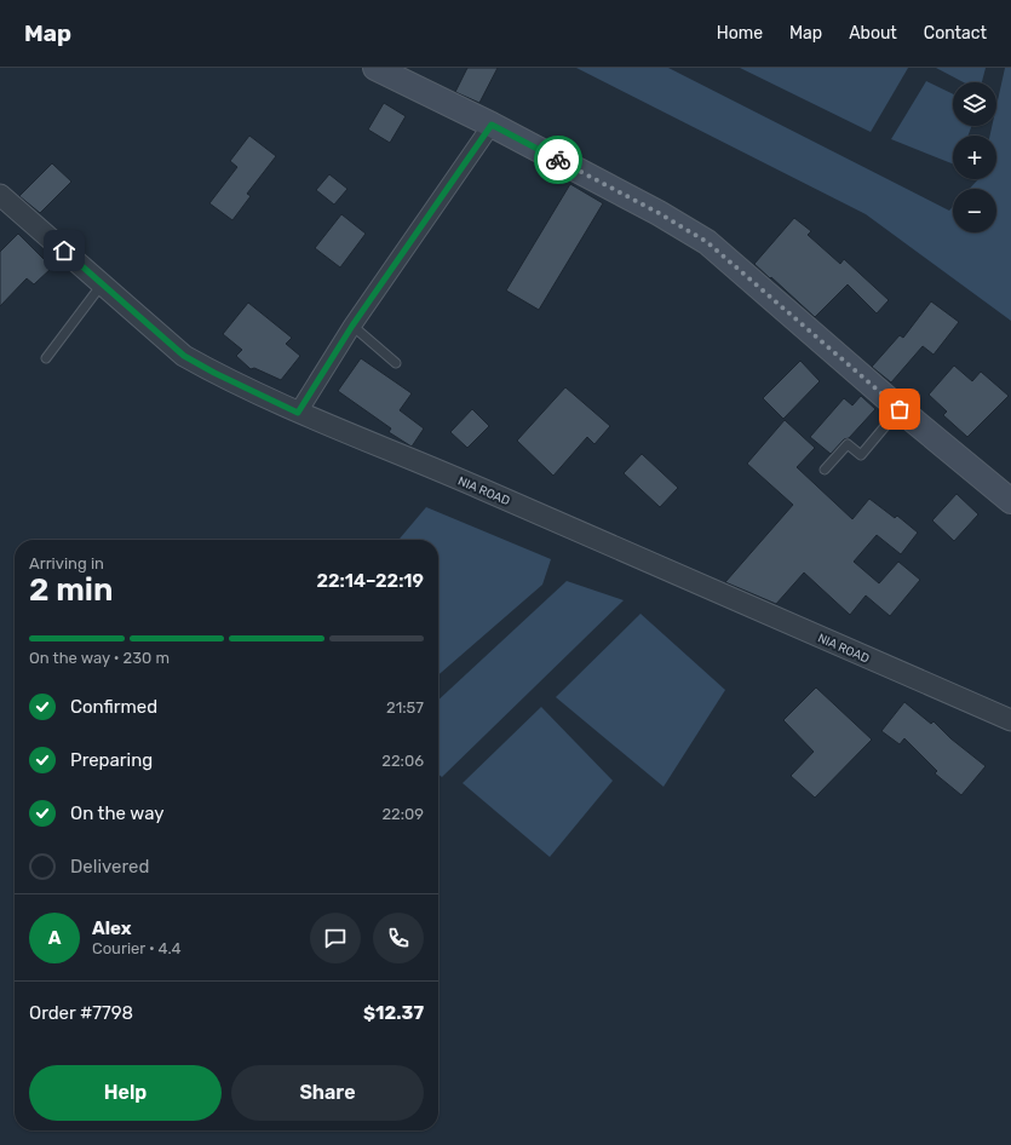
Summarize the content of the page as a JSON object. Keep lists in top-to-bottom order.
{
  "streets": {
    "street": ["NIA ROAD"]
  },
  "page": {
    "header": "Map",
    "nav": [
      "Home",
      "Map",
      "About",
      "Contact"
    ],
    "map_buttons": ["+", "−"],
    "heading": ["2 min", "Arriving in", "22:14–22:19"],
    "panel": [
      "Alex",
      "Courier · 4.4",
      "Order #7798",
      "$12.37"
    ],
    "bar": "On the way · 230 m",
    "list": [
      ["Confirmed", "21:57"],
      ["Preparing", "22:06"],
      ["On the way", "22:09"],
      "Delivered"
    ],
    "round": "A",
    "buttons": ["Help", "Share"]
  }
}
